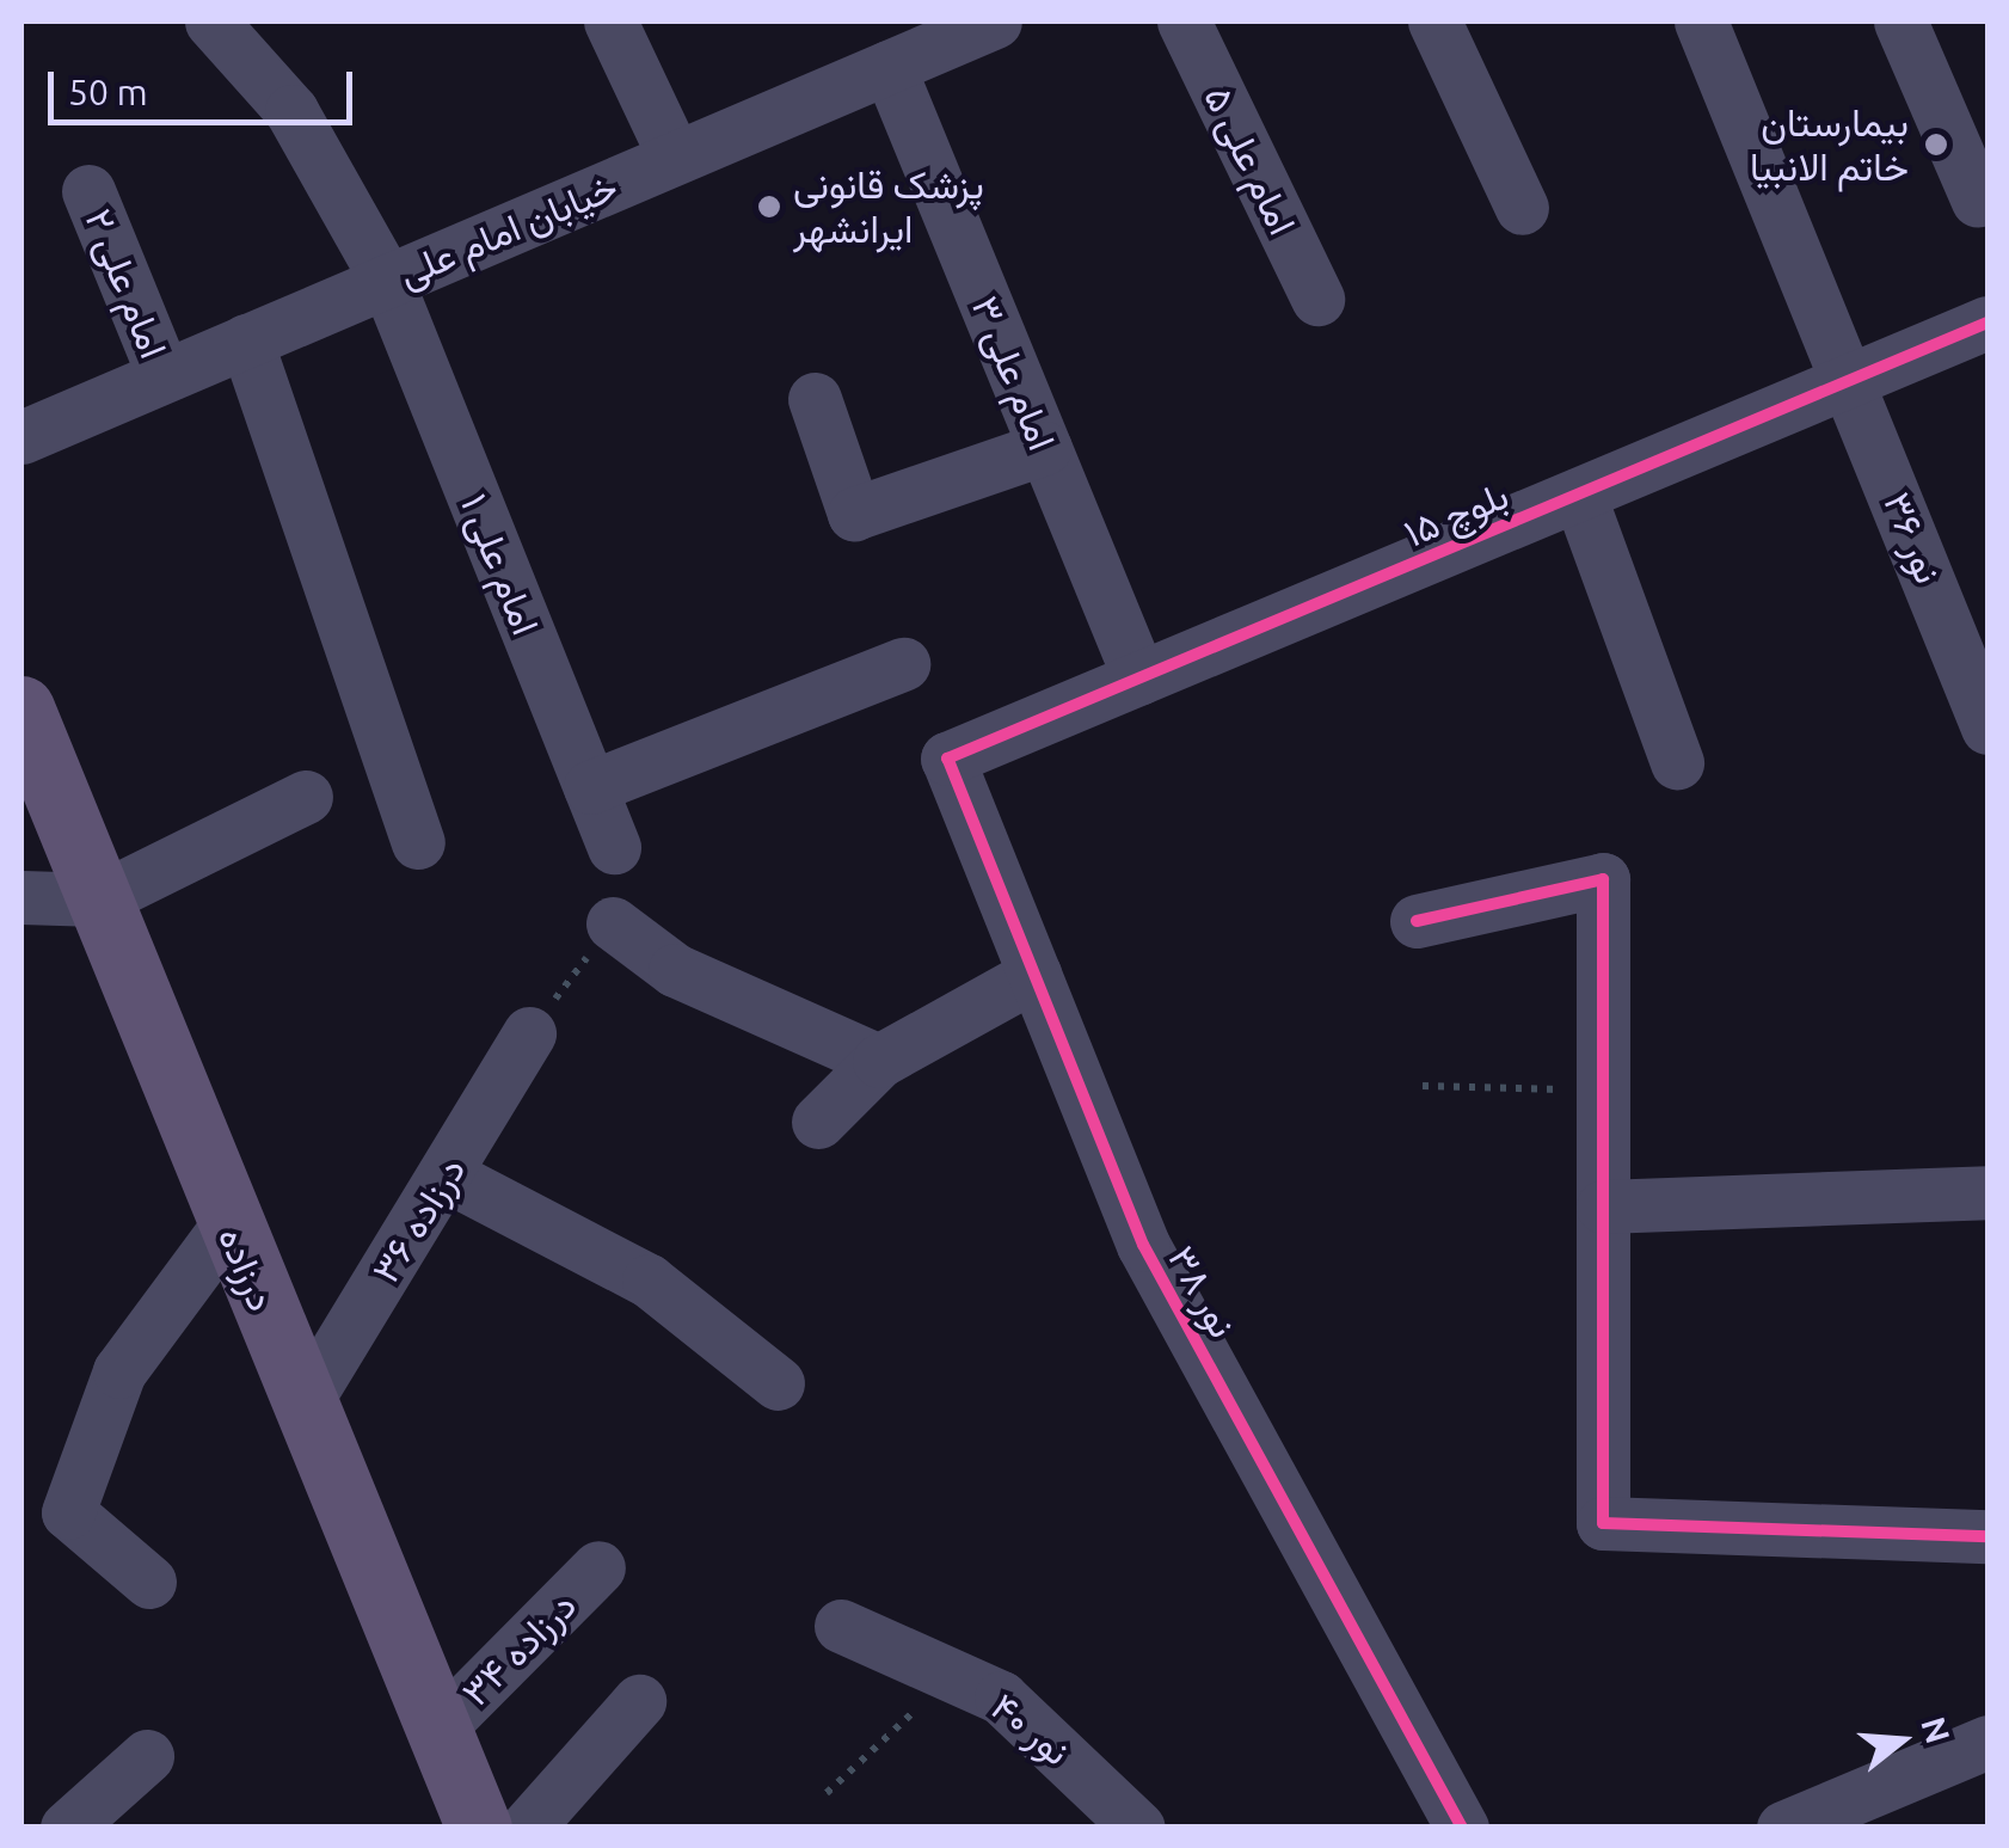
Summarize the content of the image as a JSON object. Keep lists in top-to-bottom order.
{
  "streets": {
    "main road": ["درزاده"],
    "street": [
      "امام علی ۵",
      "خیابان امام علی",
      "امام علی ۲",
      "امام علی ۳",
      "بلوچ ۱۵",
      "نور ۳۶",
      "امام علی ۱",
      "درزاده ۳۶",
      "نور ۳۸",
      "درزاده ۳۴",
      "نور ۴۰"
    ]
  },
  "crossings": [
    ["خیابان امام علی", "امام علی ۲"],
    ["خیابان امام علی", "امام علی ۳"],
    ["خیابان امام علی", "امام علی ۱"],
    ["امام علی ۳", "بلوچ ۱۵"],
    ["بلوچ ۱۵", "نور ۳۶"],
    ["بلوچ ۱۵", "نور ۳۸"],
    ["درزاده ۳۶", "درزاده"],
    ["درزاده", "درزاده ۳۴"]
  ],
  "places": ["بیمارستان خاتم الانبیا", "پزشک قانونی ایرانشهر"],
  "scale_bar": "50 m",
  "north": "right"
}
